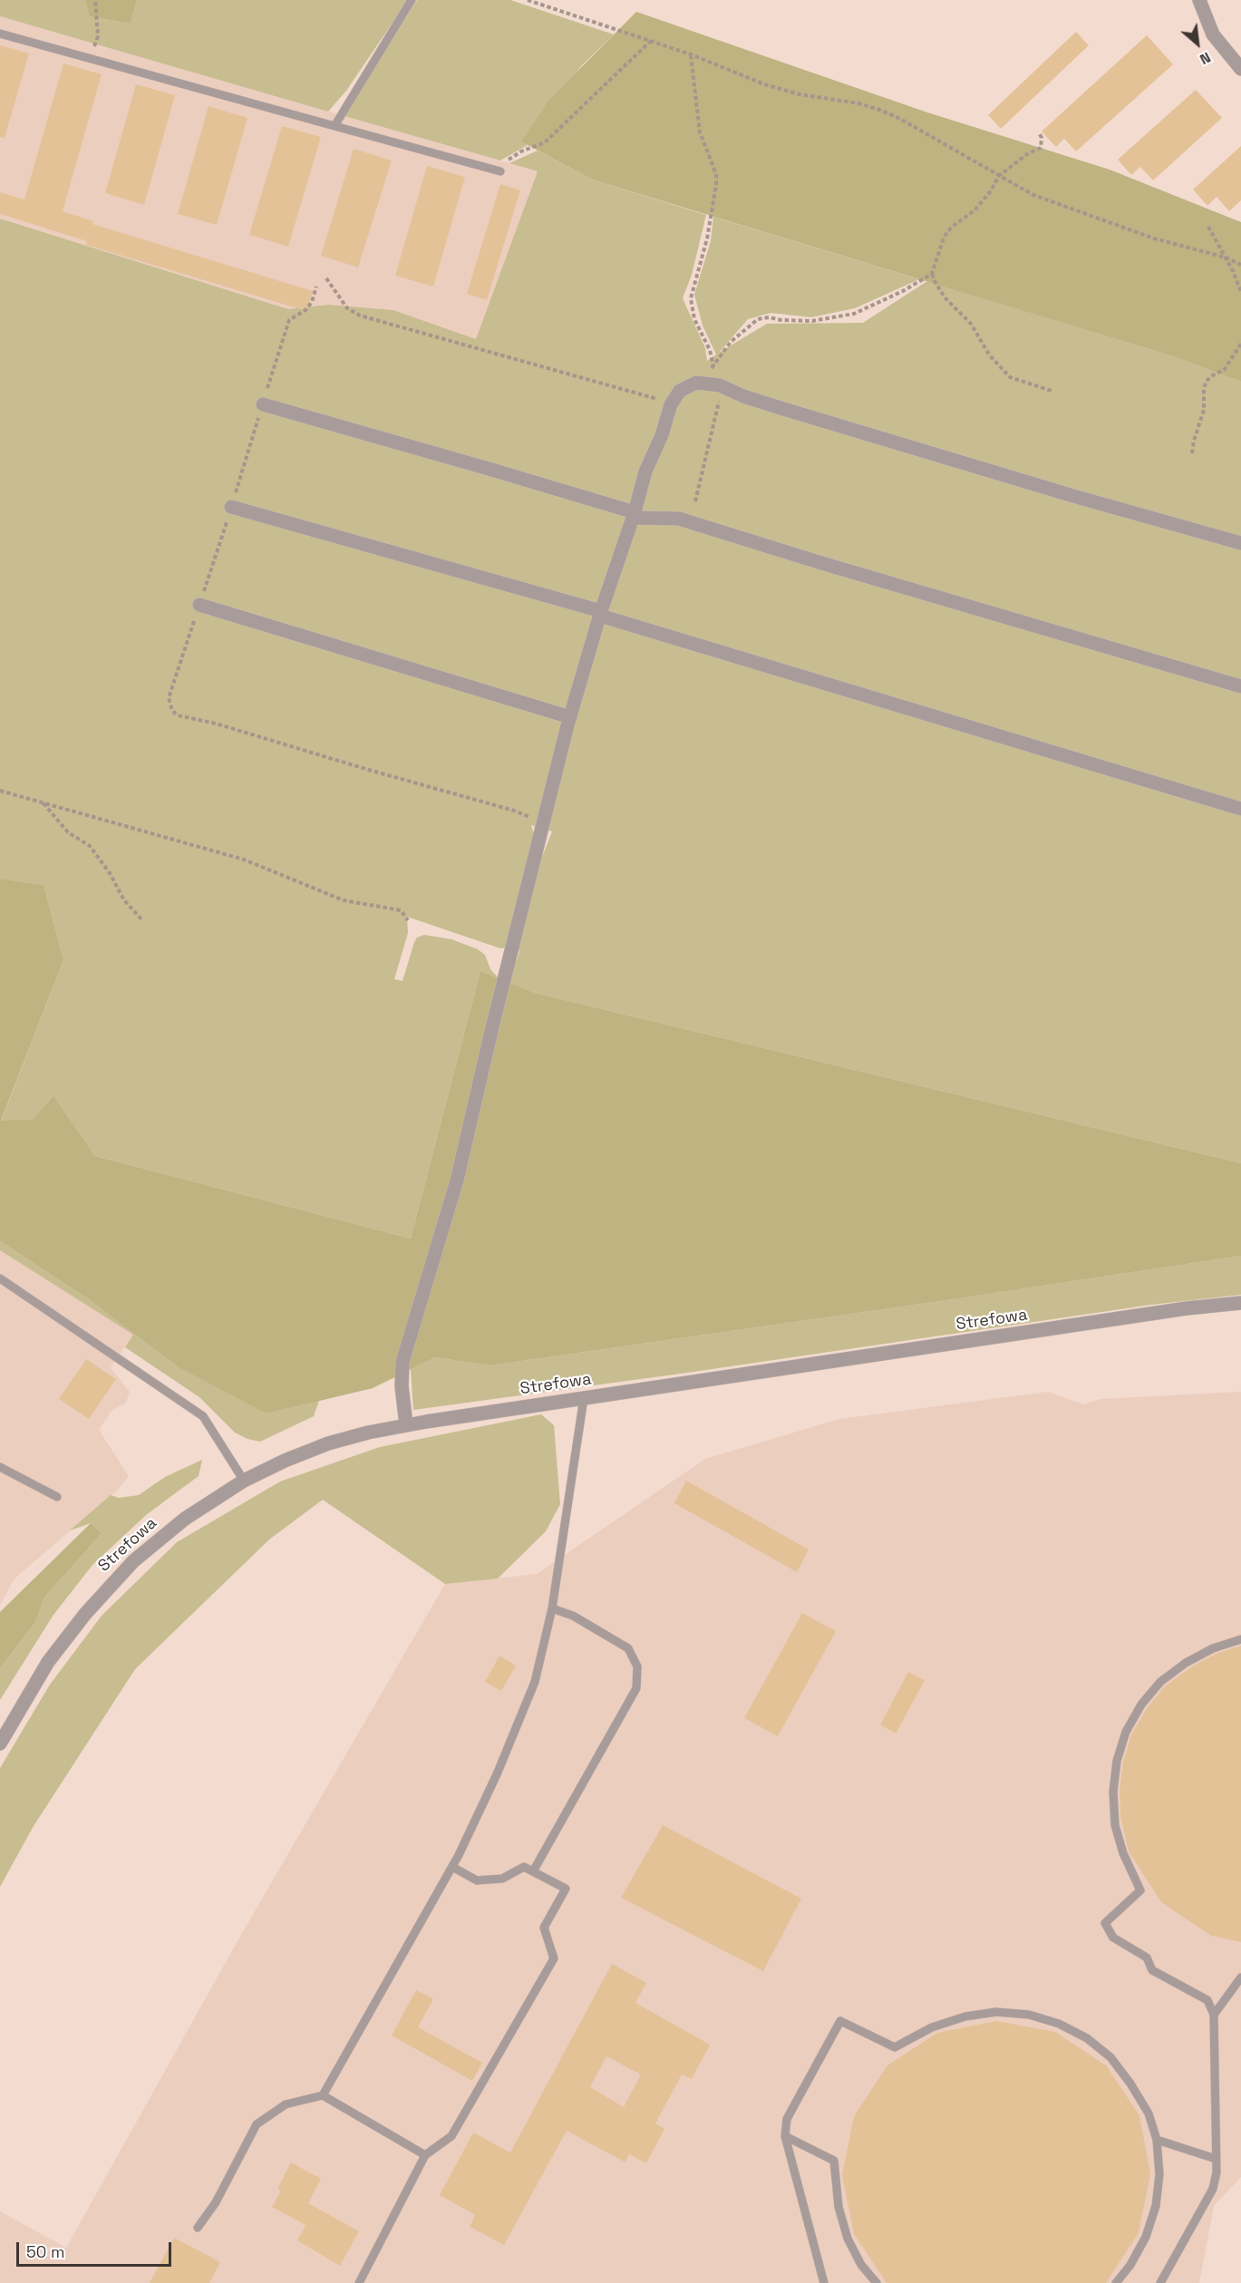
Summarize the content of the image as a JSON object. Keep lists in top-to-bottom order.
{
  "streets": {
    "street": ["Strefowa"]
  },
  "scale_bar": "50 m",
  "north": "bottom right"
}
